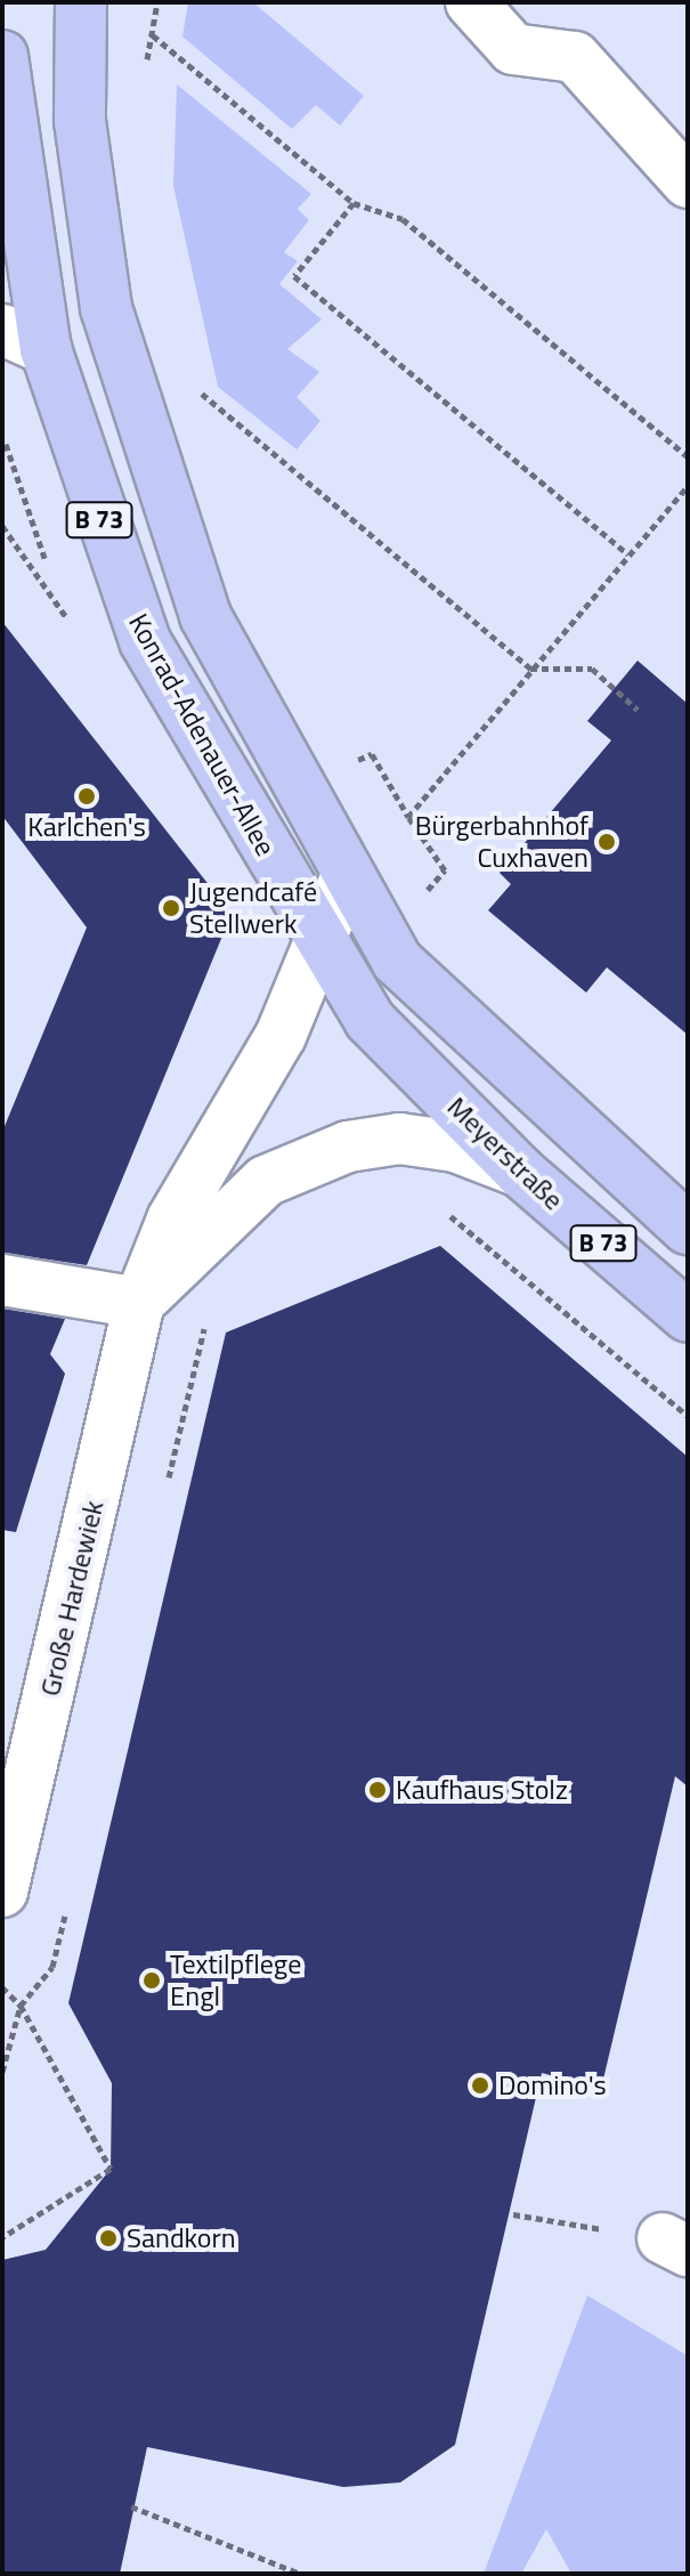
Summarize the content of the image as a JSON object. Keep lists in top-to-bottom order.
{
  "streets": {
    "main road": ["B 73", "Konrad-Adenauer-Allee", "Meyerstraße"],
    "street": ["Große Hardewiek"]
  },
  "crossings": [
    ["Konrad-Adenauer-Allee", "Meyerstraße"],
    ["Konrad-Adenauer-Allee", "Große Hardewiek"]
  ],
  "places": [
    "Karlchen's",
    "Bürgerbahnhof Cuxhaven",
    "Jugendcafé Stellwerk",
    "Kaufhaus Stolz",
    "Textilpflege Engl",
    "Domino's",
    "Sandkorn"
  ]
}
